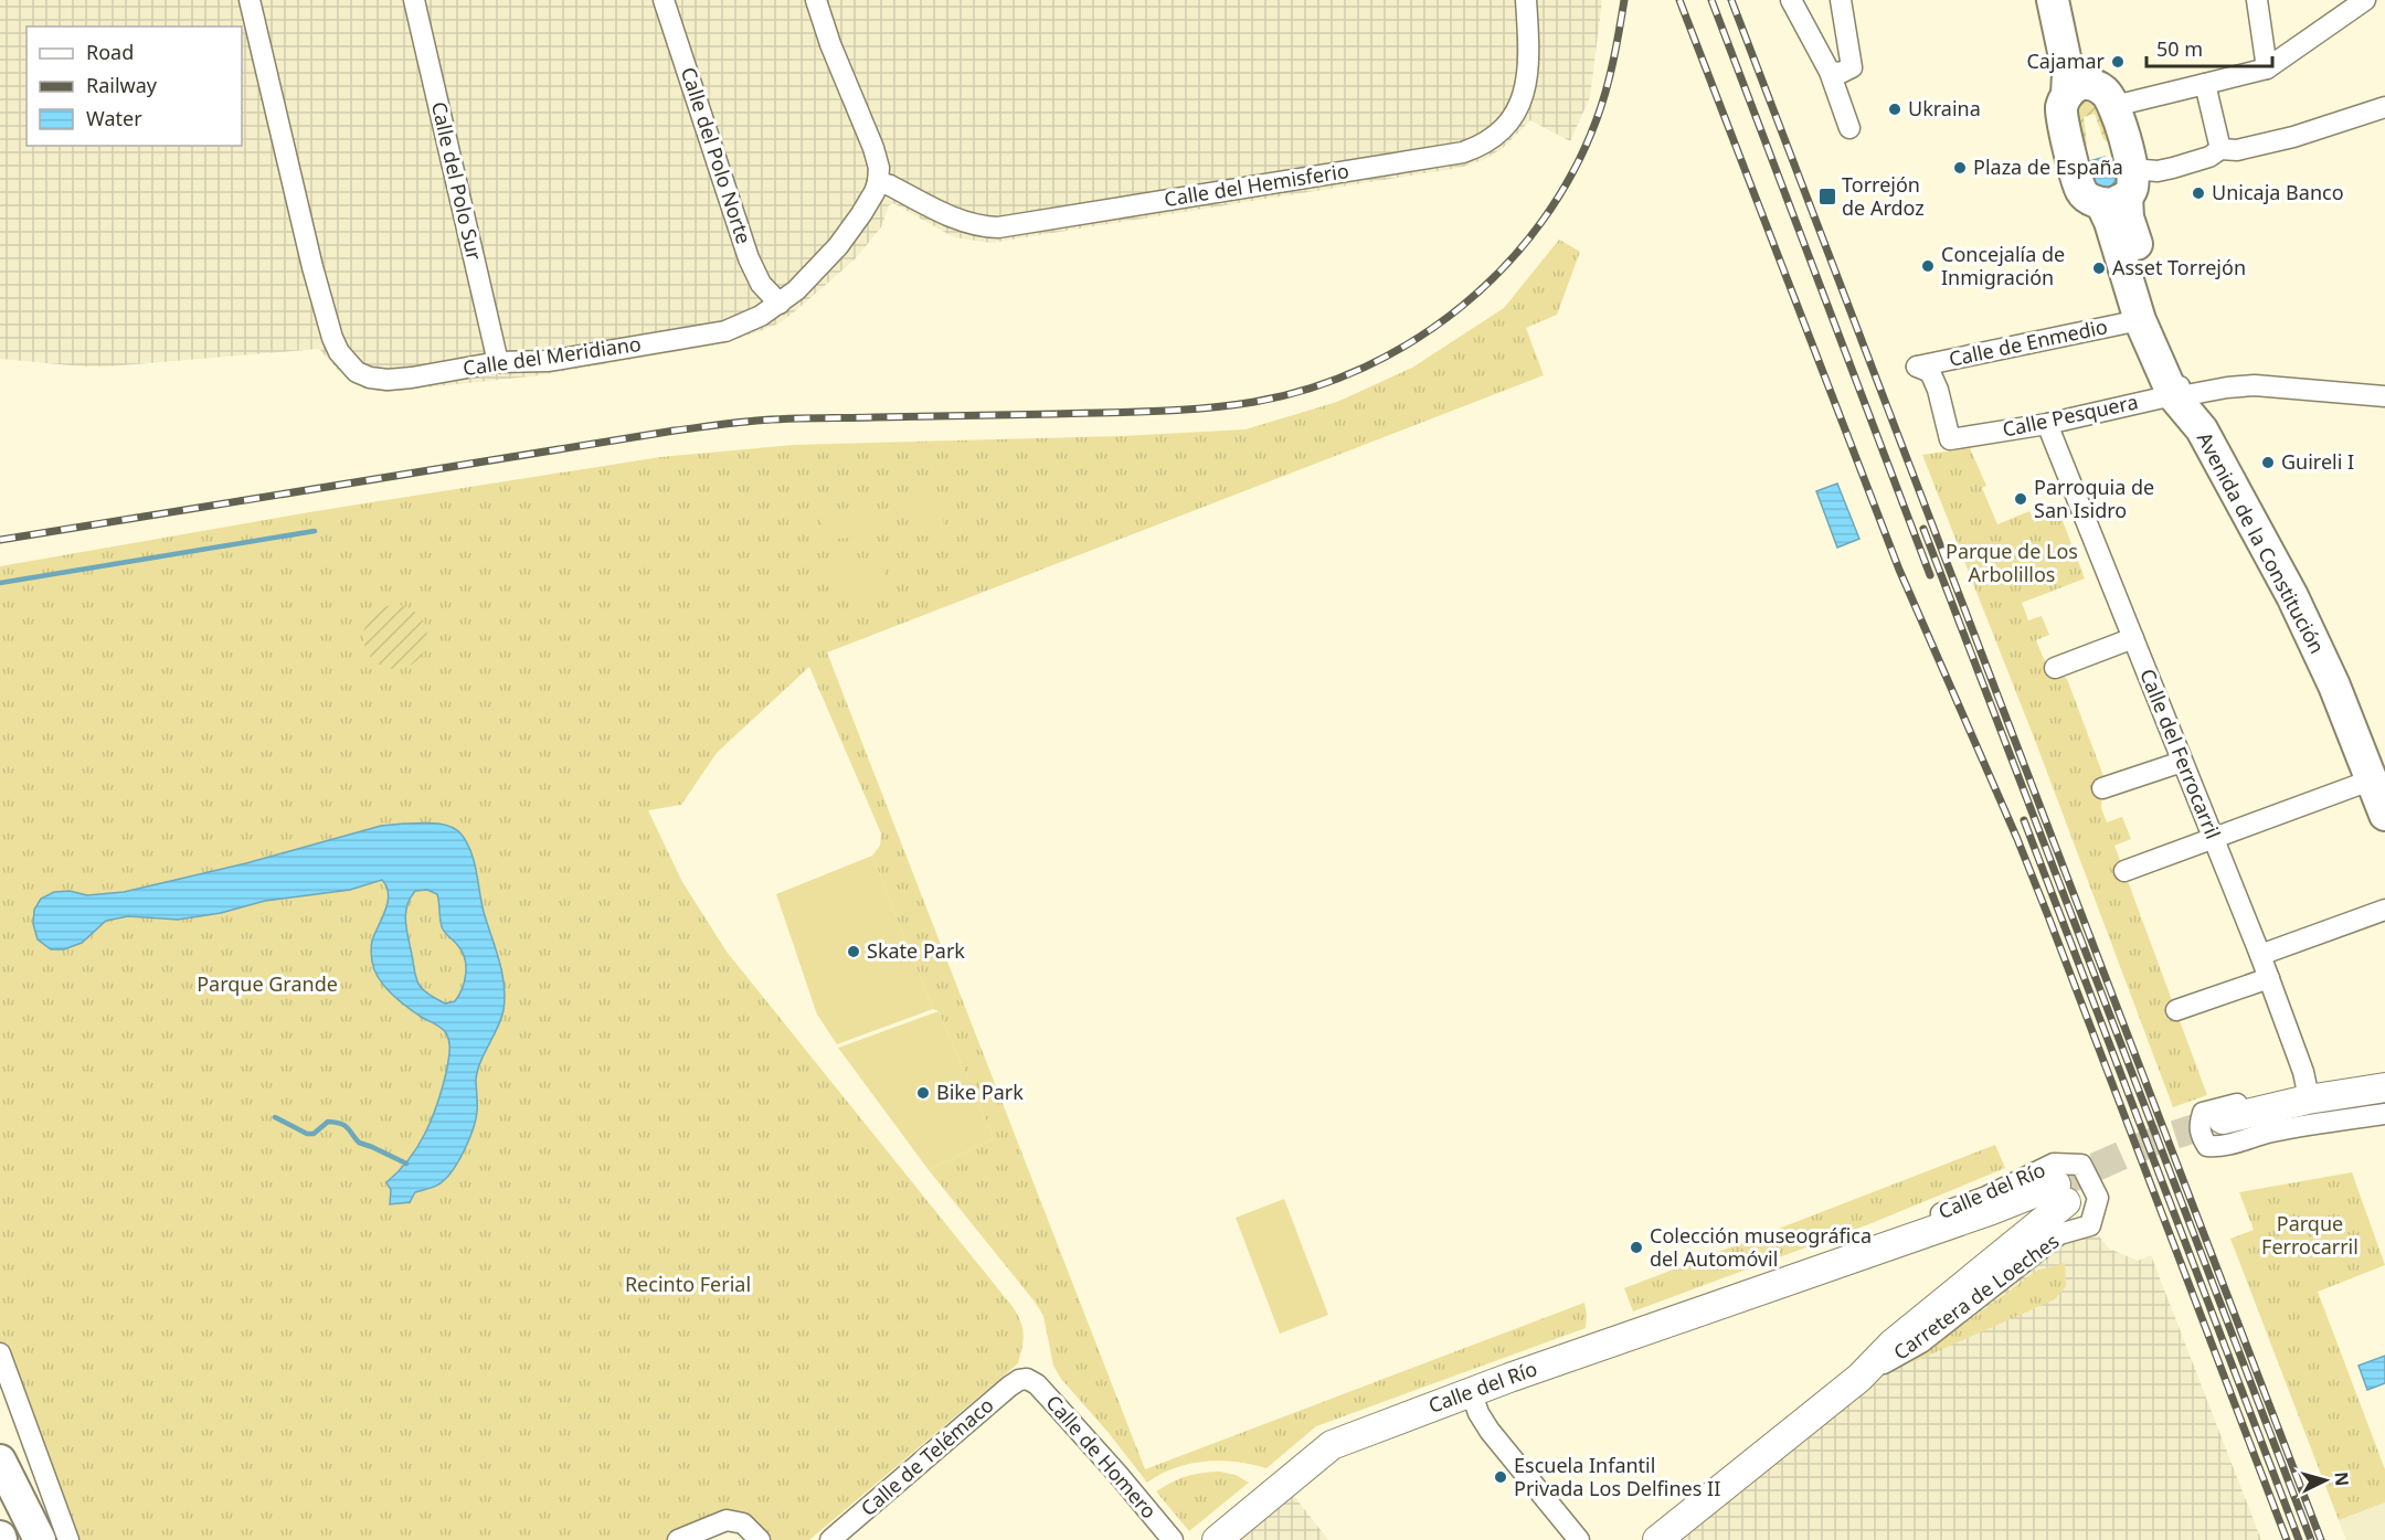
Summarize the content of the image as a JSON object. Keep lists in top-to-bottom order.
{
  "streets": {
    "main road": ["Avenida de la Constitución"],
    "street": [
      "Calle del Polo Norte",
      "Calle del Polo Sur",
      "Calle del Hemisferio",
      "Calle de Enmedio",
      "Calle del Meridiano",
      "Calle Pesquera",
      "Calle del Ferrocarril",
      "Calle del Río",
      "Carretera de Loeches",
      "Calle de Telémaco",
      "Calle de Homero"
    ]
  },
  "crossings": [
    ["Calle del Polo Norte", "Calle del Meridiano"],
    ["Calle del Polo Sur", "Calle del Meridiano"],
    ["Calle del Hemisferio", "Calle del Meridiano"],
    ["Calle de Enmedio", "Calle Pesquera"],
    ["Calle de Enmedio", "Avenida de la Constitución"],
    ["Calle Pesquera", "Avenida de la Constitución"],
    ["Calle Pesquera", "Calle del Ferrocarril"],
    ["Calle del Río", "Carretera de Loeches"],
    ["Calle de Telémaco", "Calle de Homero"]
  ],
  "parks": [
    "Parque de Los Arbolillos",
    "Parque Grande",
    "Parque Ferrocarril",
    "Recinto Ferial"
  ],
  "places": {
    "other": [
      "Cajamar",
      "Ukraina",
      "Plaza de España",
      "Unicaja Banco",
      "Concejalía de Inmigración",
      "Asset Torrejón",
      "Guireli I",
      "Parroquia de San Isidro",
      "Skate Park",
      "Bike Park",
      "Colección museográfica del Automóvil",
      "Escuela Infantil Privada Los Delfines II"
    ],
    "transit": ["Torrejón de Ardoz"]
  },
  "legend": ["Road", "Railway", "Water"],
  "scale_bar": "50 m",
  "north": "right"
}
